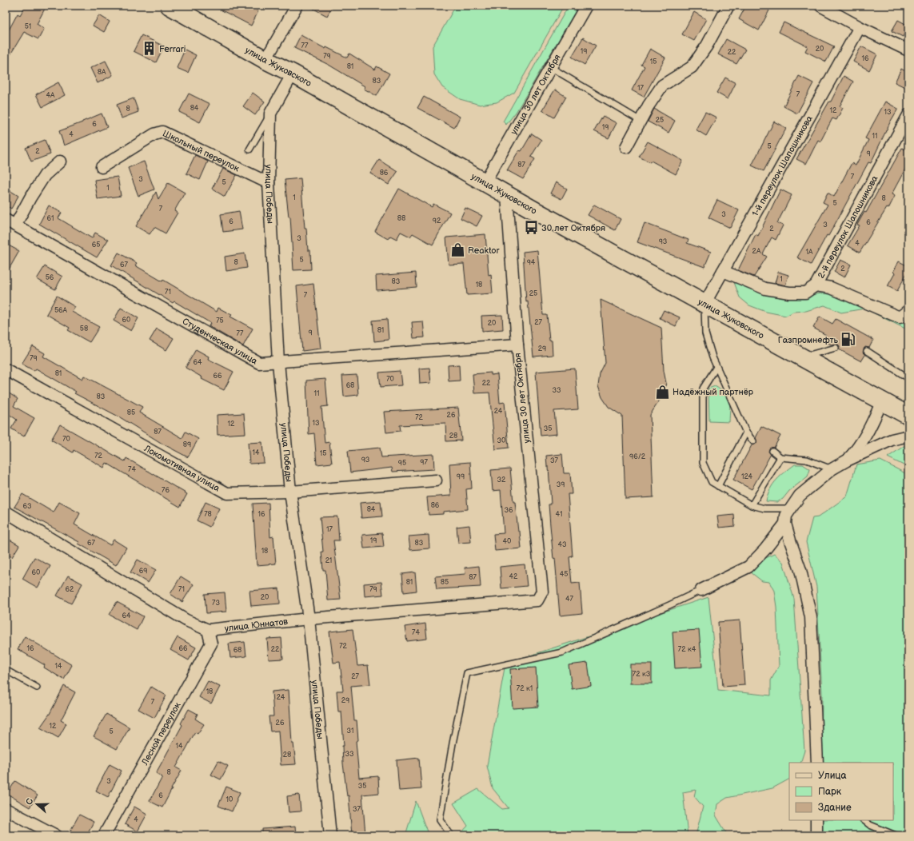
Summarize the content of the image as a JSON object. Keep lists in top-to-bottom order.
{
  "streets": {
    "main road": ["улица Жуковского"],
    "street": [
      "улица 30 лет Октября",
      "Школьный переулок",
      "1-й переулок Шапошникова",
      "улица Победы",
      "2-й переулок Шапошникова",
      "Студенческая улица",
      "Локомотивная улица",
      "улица Юннатов",
      "Лесной переулок"
    ]
  },
  "crossings": [
    ["улица Жуковского", "улица 30 лет Октября"],
    ["улица Жуковского", "1-й переулок Шапошникова"],
    ["улица Жуковского", "улица Победы"],
    ["улица 30 лет Октября", "Студенческая улица"],
    ["улица 30 лет Октября", "улица Юннатов"],
    ["Школьный переулок", "улица Победы"],
    ["1-й переулок Шапошникова", "2-й переулок Шапошникова"],
    ["улица Победы", "Студенческая улица"],
    ["улица Победы", "Локомотивная улица"],
    ["улица Победы", "улица Юннатов"],
    ["улица Юннатов", "Лесной переулок"]
  ],
  "places": {
    "building": ["Ferrari"],
    "bus stop": ["30 лет Октября"],
    "shop": ["Reaktor", "Надёжный партнёр"],
    "fuel station": ["Газпромнефть"]
  },
  "house_numbers": [
    "51",
    "77",
    "20",
    "19",
    "22",
    "79",
    "16",
    "15",
    "81",
    "8А",
    "83",
    "17",
    "7",
    "4А",
    "84",
    "8",
    "12",
    "13",
    "25",
    "6",
    "19",
    "4",
    "11",
    "5",
    "2",
    "9",
    "87",
    "86",
    "7",
    "3",
    "5",
    "1",
    "1",
    "8",
    "5",
    "7",
    "3",
    "61",
    "88",
    "92",
    "6",
    "6",
    "3",
    "2",
    "3",
    "93",
    "4",
    "65",
    "2А",
    "1А",
    "5",
    "8",
    "94",
    "67",
    "2",
    "56",
    "1",
    "83",
    "18",
    "71",
    "25",
    "7",
    "56А",
    "60",
    "75",
    "27",
    "20",
    "58",
    "81",
    "9",
    "77",
    "29",
    "79",
    "64",
    "81",
    "66",
    "70",
    "22",
    "68",
    "33",
    "11",
    "83",
    "24",
    "85",
    "26",
    "72",
    "13",
    "12",
    "35",
    "87",
    "28",
    "70",
    "30",
    "89",
    "14",
    "15",
    "72",
    "96/2",
    "93",
    "37",
    "97",
    "95",
    "74",
    "99",
    "124",
    "32",
    "39",
    "76",
    "86",
    "63",
    "84",
    "36",
    "78",
    "16",
    "41",
    "17",
    "19",
    "40",
    "67",
    "83",
    "43",
    "18",
    "21",
    "69",
    "60",
    "45",
    "42",
    "87",
    "81",
    "85",
    "62",
    "71",
    "79",
    "20",
    "47",
    "73",
    "64",
    "74",
    "72",
    "16",
    "66",
    "22",
    "72 к4",
    "68",
    "14",
    "72 к3",
    "27",
    "72 к1",
    "18",
    "24",
    "29",
    "7",
    "26",
    "12",
    "31",
    "5",
    "14",
    "33",
    "28",
    "8",
    "3",
    "35",
    "6",
    "10",
    "37",
    "4"
  ],
  "legend": ["Улица", "Парк", "Здание"],
  "north": "left"
}
